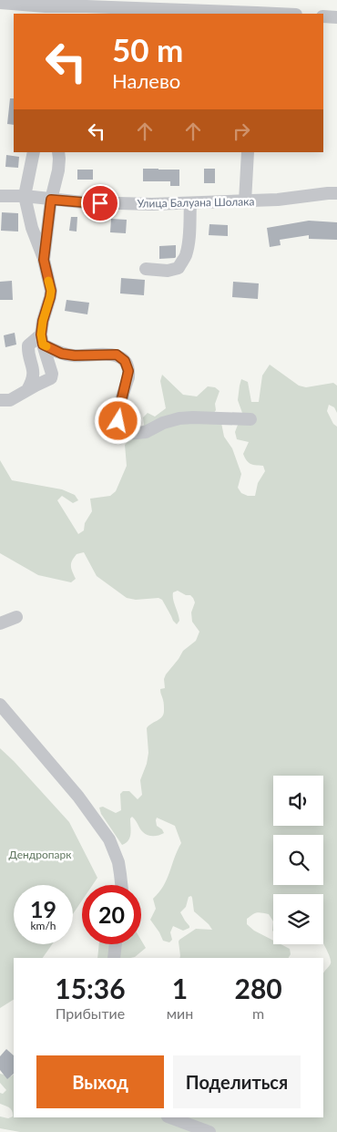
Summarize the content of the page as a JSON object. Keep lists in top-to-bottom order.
{
  "streets": {
    "street": ["Улица Балуана Шолака"]
  },
  "parks": ["Дендропарк"],
  "page": {
    "turn": ["50 m", "Налево"],
    "speed": "19 km/h",
    "limit": "20",
    "eta": [
      "15:36",
      "Прибытие",
      "1",
      "мин",
      "280",
      "m"
    ],
    "buttons": ["Выход", "Поделиться"]
  }
}
